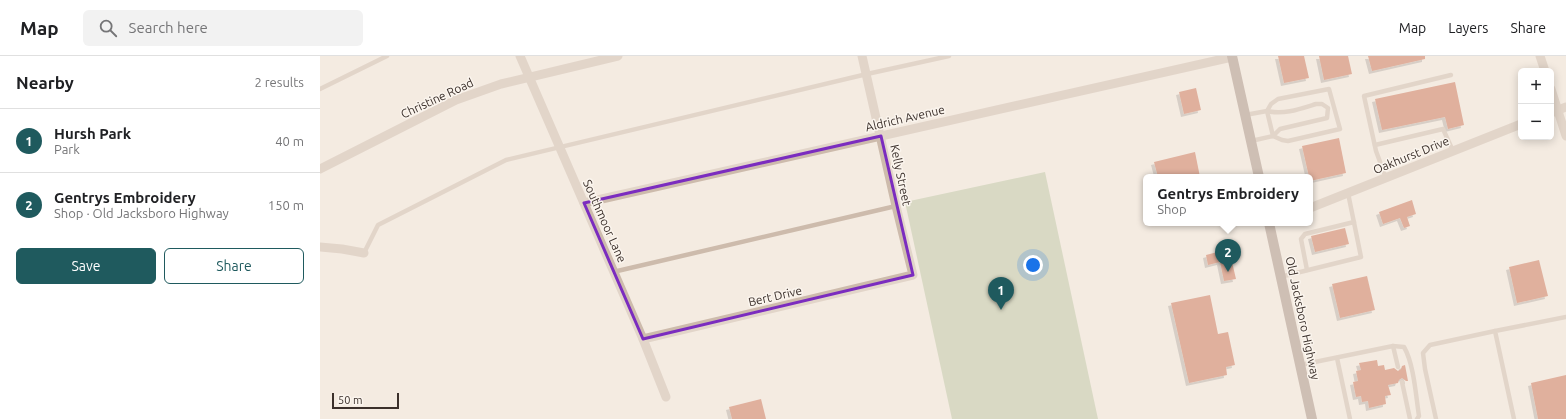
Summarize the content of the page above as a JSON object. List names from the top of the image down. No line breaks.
{"streets":{"main road":["Old Jacksboro Highway"],"street":["Christine Road","Aldrich Avenue","Oakhurst Drive","Kelly Street","Southmoor Lane","Bert Drive"]},"crossings":[["Christine Road","Southmoor Lane"],["Aldrich Avenue","Kelly Street"],["Aldrich Avenue","Southmoor Lane"],["Kelly Street","Bert Drive"],["Southmoor Lane","Bert Drive"]],"scale_bar":"50 m","page":{"header":"Map","search":"Search here","nav":["Map","Layers","Share"],"heading":["Nearby","2 results"],"map_buttons":["+","−"],"list":[{"mark":"1","name":"Hursh Park","note":"Park","value":"40 m"},{"mark":"2","name":"Gentrys Embroidery","note":"Shop · Old Jacksboro Highway","value":"150 m"}],"popup":["Gentrys Embroidery","Shop"],"buttons":["Save","Share"],"pins":["2","1"],"scale":"50 m"}}
